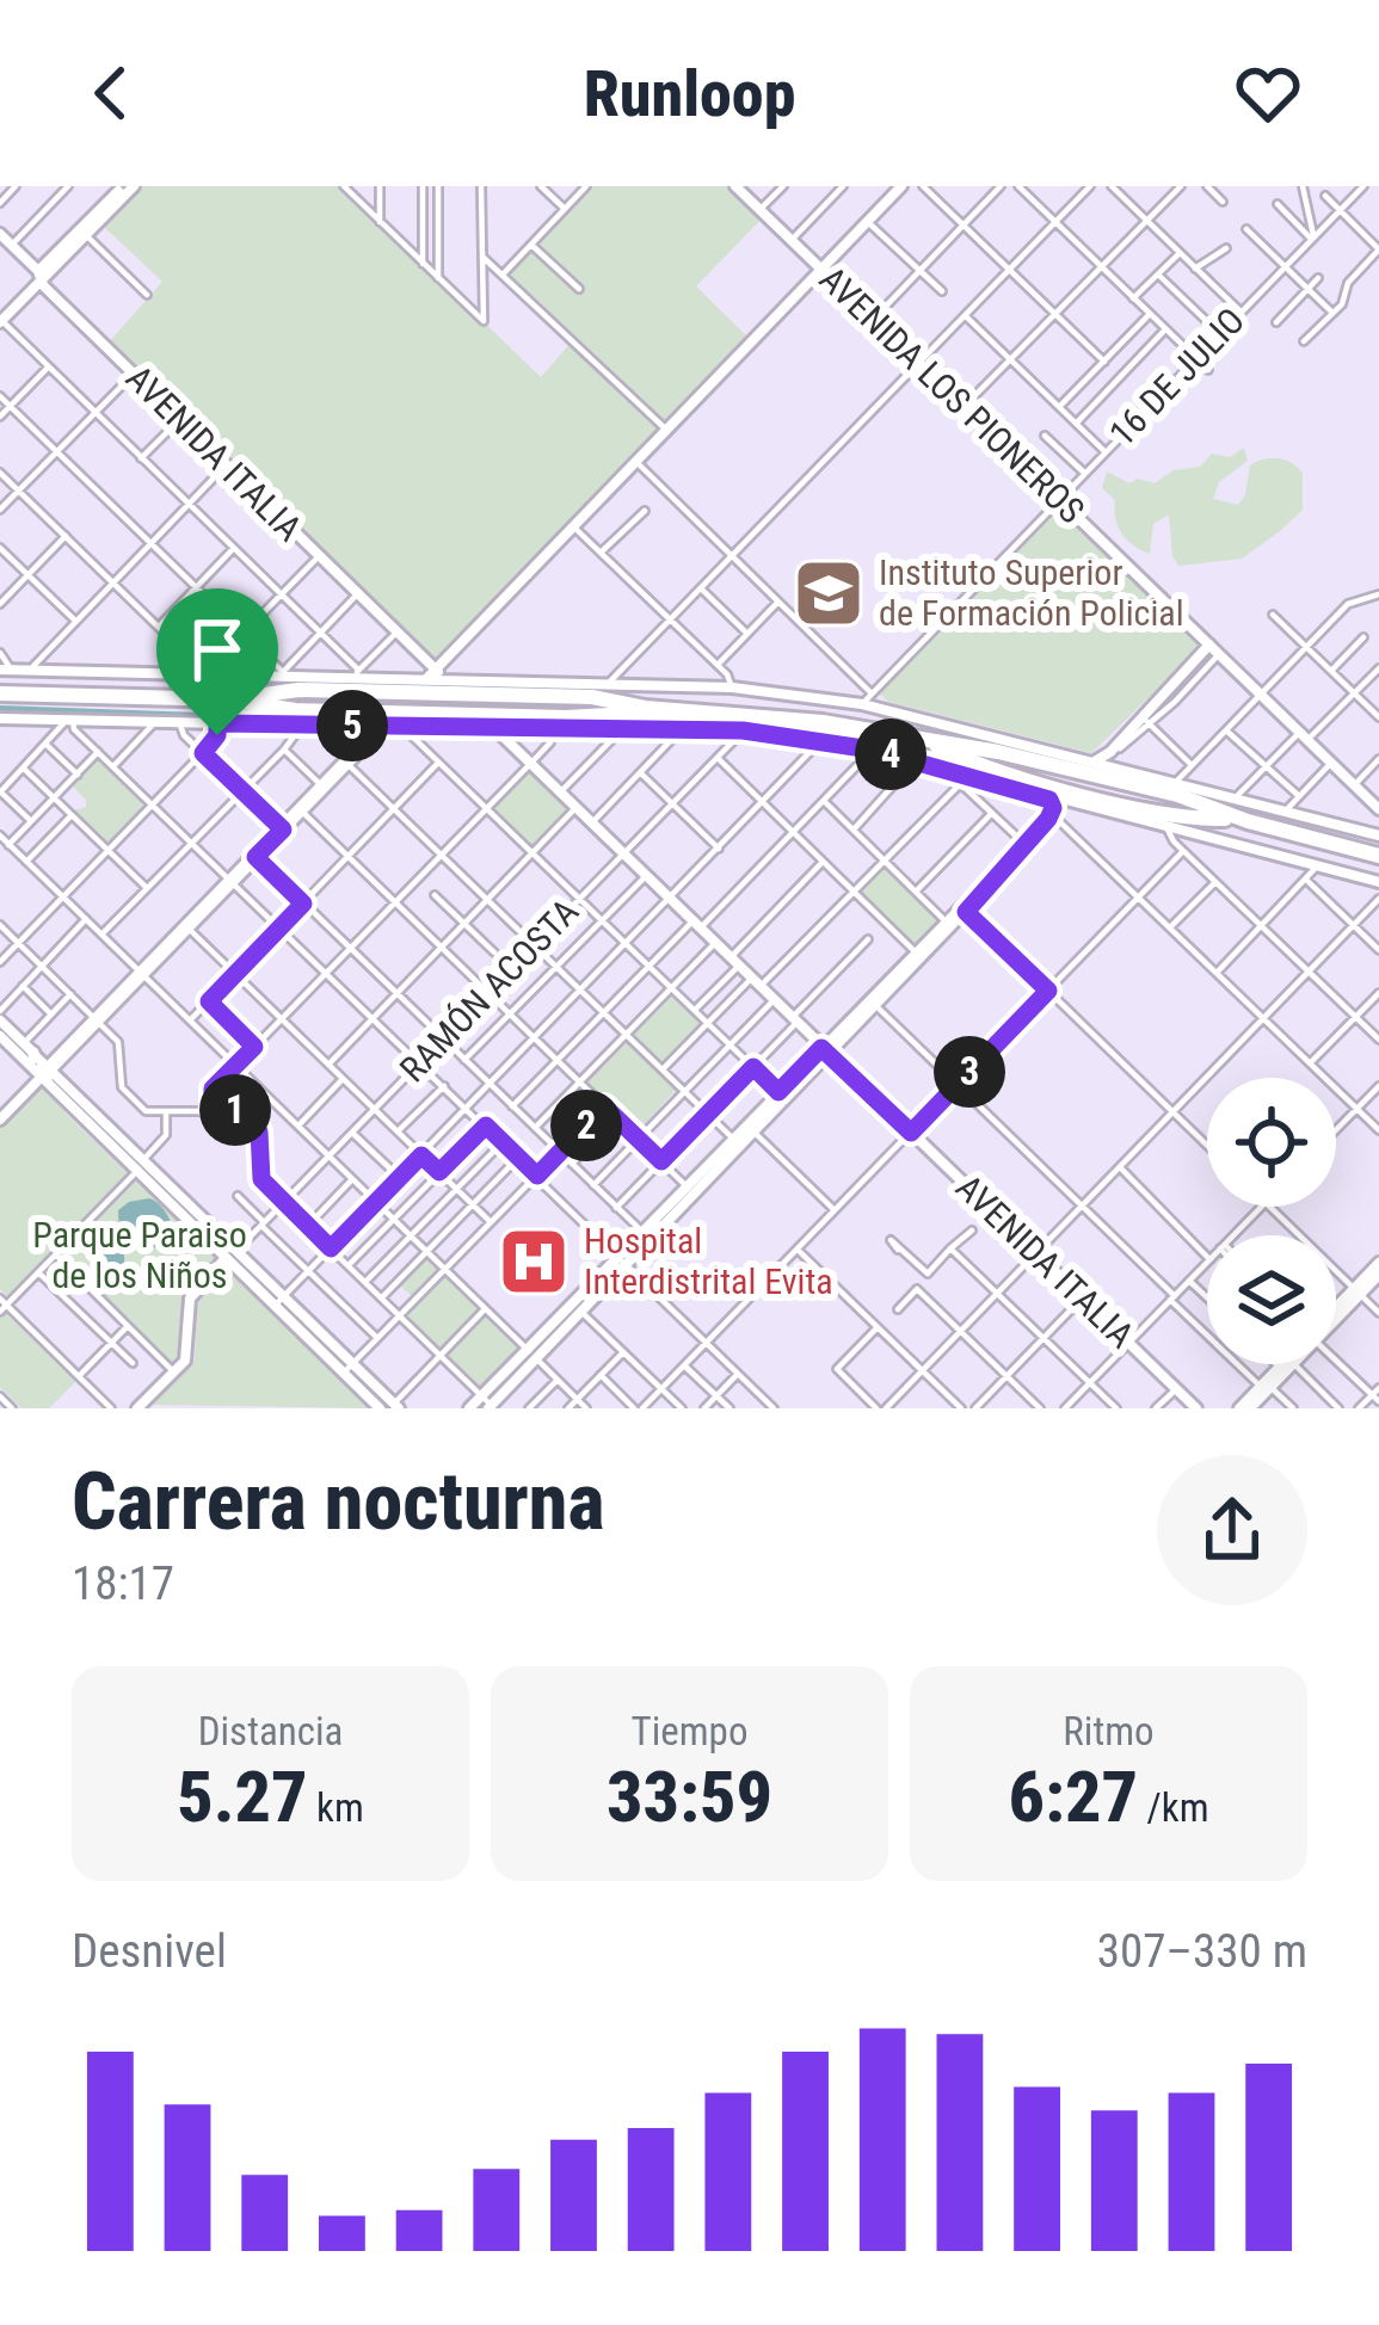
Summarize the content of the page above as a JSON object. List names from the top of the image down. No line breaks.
{"streets":{"main road":["AVENIDA LOS PIONEROS","AVENIDA ITALIA"],"street":["16 DE JULIO","RAMÓN ACOSTA"]},"crossings":[["16 DE JULIO","AVENIDA LOS PIONEROS"],["AVENIDA ITALIA","RAMÓN ACOSTA"]],"parks":["Parque Paraiso de los Niños"],"places":{"school or university":["Instituto Superior de Formación Policial"],"hospital":["Hospital Interdistrital Evita"]},"page":{"header":"Runloop","pins":["5","4","3","1","2"],"heading":["Carrera nocturna","18:17"],"stats":[["Distancia","5.27 km"],["Tiempo","33:59"],["Ritmo","6:27 /km"]],"chart":["Desnivel","307–330 m"]}}
